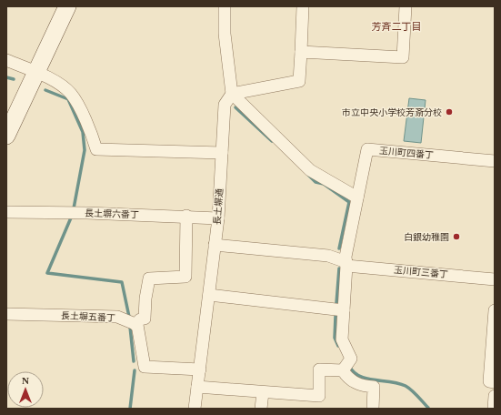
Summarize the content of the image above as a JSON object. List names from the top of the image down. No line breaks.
{"streets":{"street":["玉川町四番丁","長土塀通","長土塀六番丁","玉川町三番丁","長土塀五番丁"]},"crossings":[["長土塀通","長土塀六番丁"],["長土塀通","玉川町三番丁"]],"districts":["芳斉二丁目"],"places":["市立中央小学校芳斎分校","白銀幼稚園"],"north":"top"}
